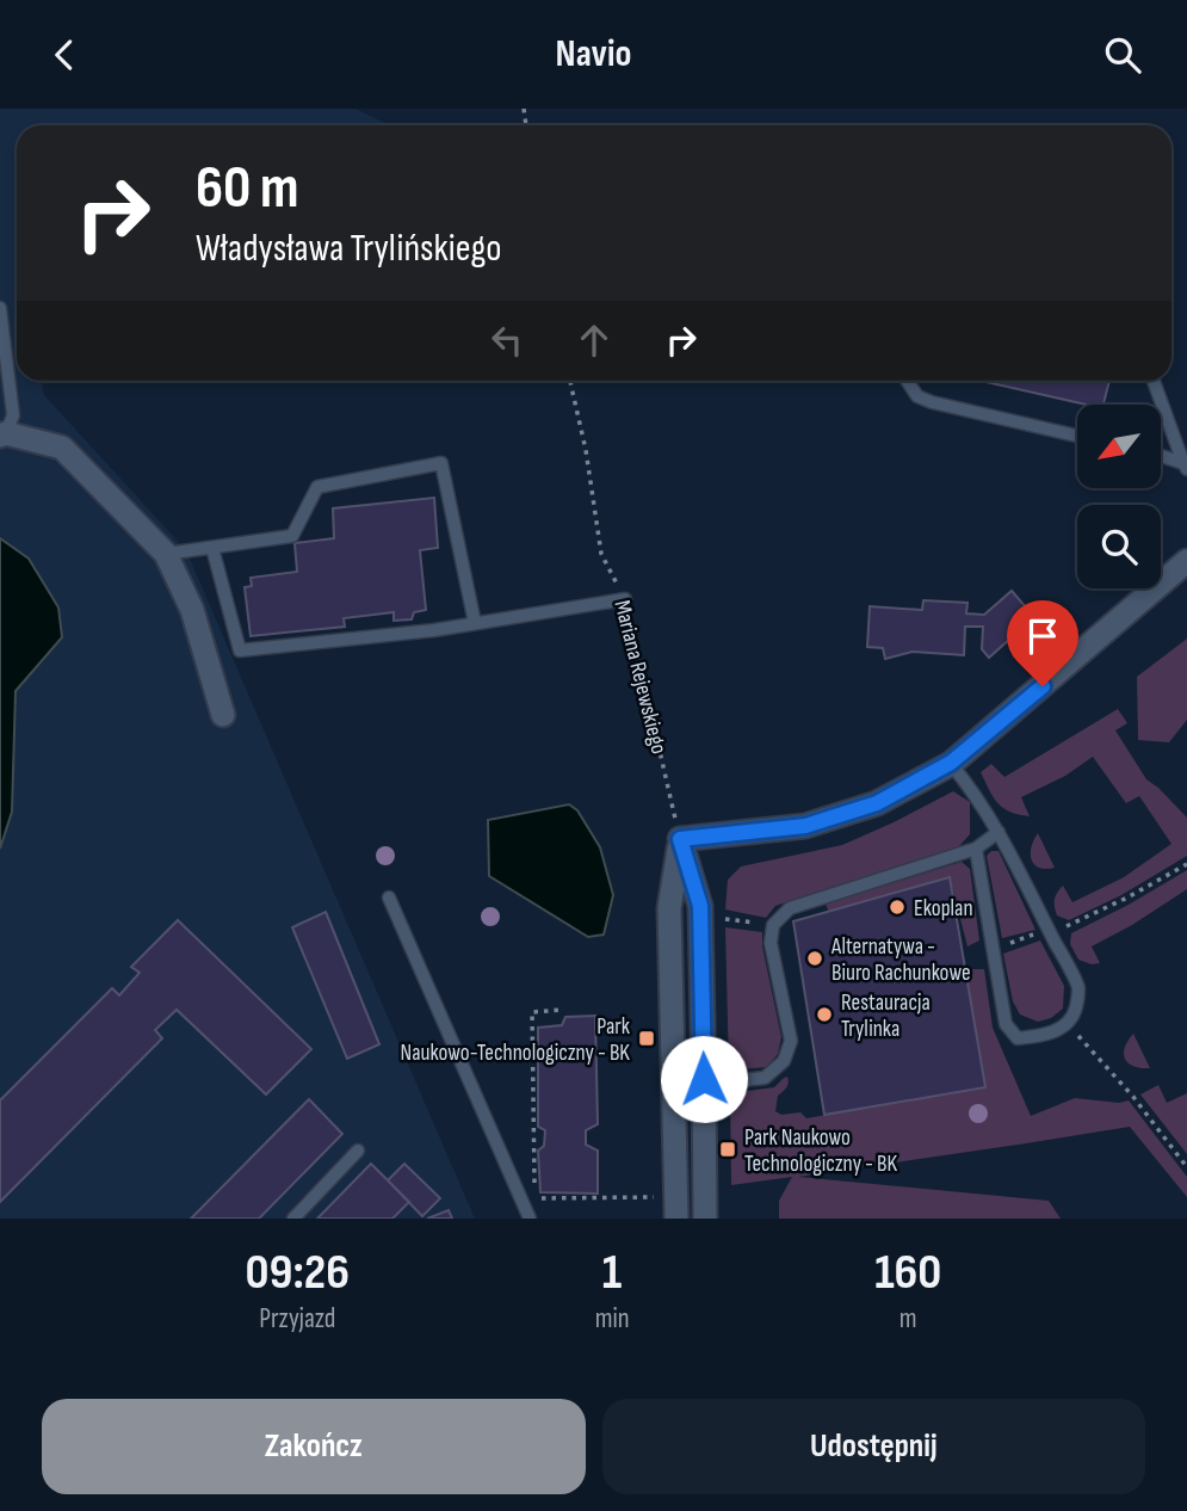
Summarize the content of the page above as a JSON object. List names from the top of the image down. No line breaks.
{"streets":{"path":["Mariana Rejewskiego"]},"places":{"other":["Ekoplan","Alternatywa - Biuro Rachunkowe","Restauracja Trylinka"],"transit":["Park Naukowo-Technologiczny - BK","Park Naukowo Technologiczny - BK"]},"north":"bottom left","page":{"header":"Navio","turn":["60 m","Władysława Trylińskiego"],"eta":["09:26","Przyjazd","1","min","160","m"],"buttons":["Zakończ","Udostępnij"]}}
